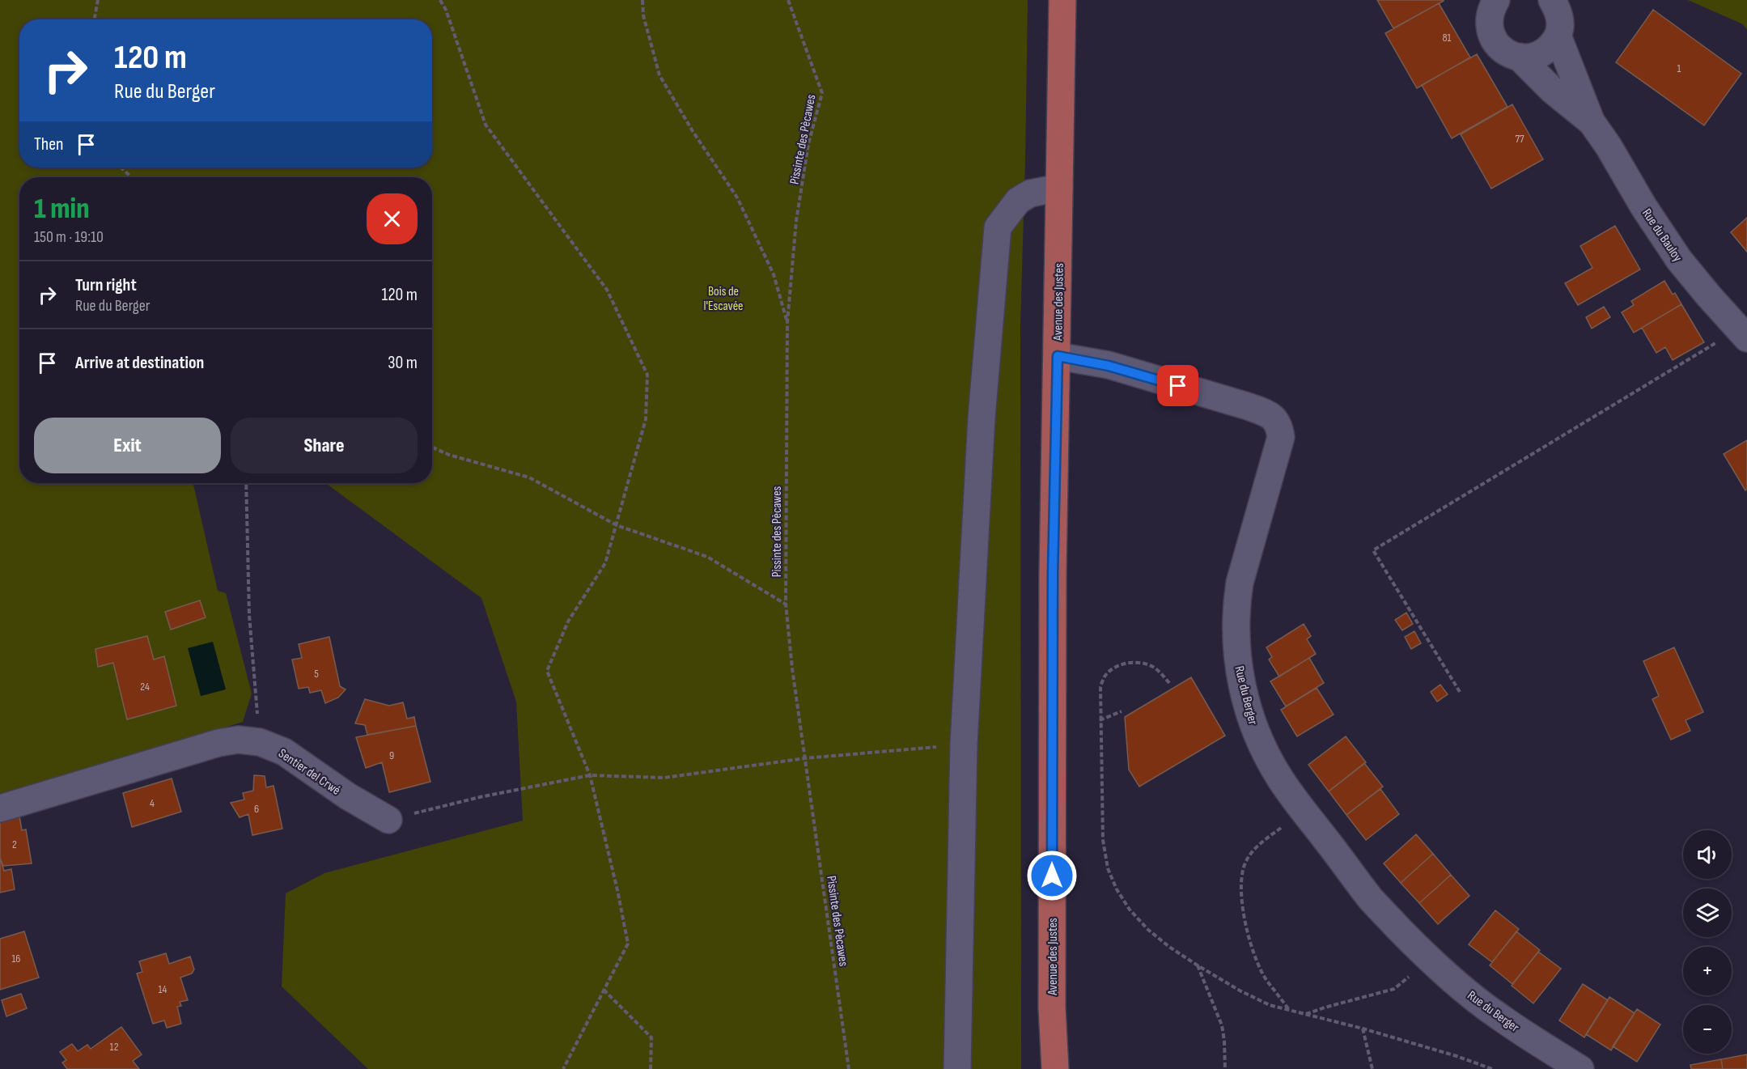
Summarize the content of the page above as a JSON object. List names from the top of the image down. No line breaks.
{"streets":{"main road":["Avenue des Justes"],"street":["Rue du Bauloy","Rue du Berger","Sentier del Crwé"],"path":["Pissinte des Pècawes"]},"crossings":[["Avenue des Justes","Rue du Berger"]],"parks":["Bois de l'Escavée"],"house_numbers":["81","1","77","5","24","9","4","6","2","16","14","12"],"page":{"turn":["120 m","Rue du Berger"],"then":"Then","heading":["1 min","150 m · 19:10"],"list":[{"name":"Turn right","note":"Rue du Berger","value":"120 m"},{"name":"Arrive at destination","value":"30 m"}],"buttons":["Exit","Share"],"map_buttons":["+","−"]}}
